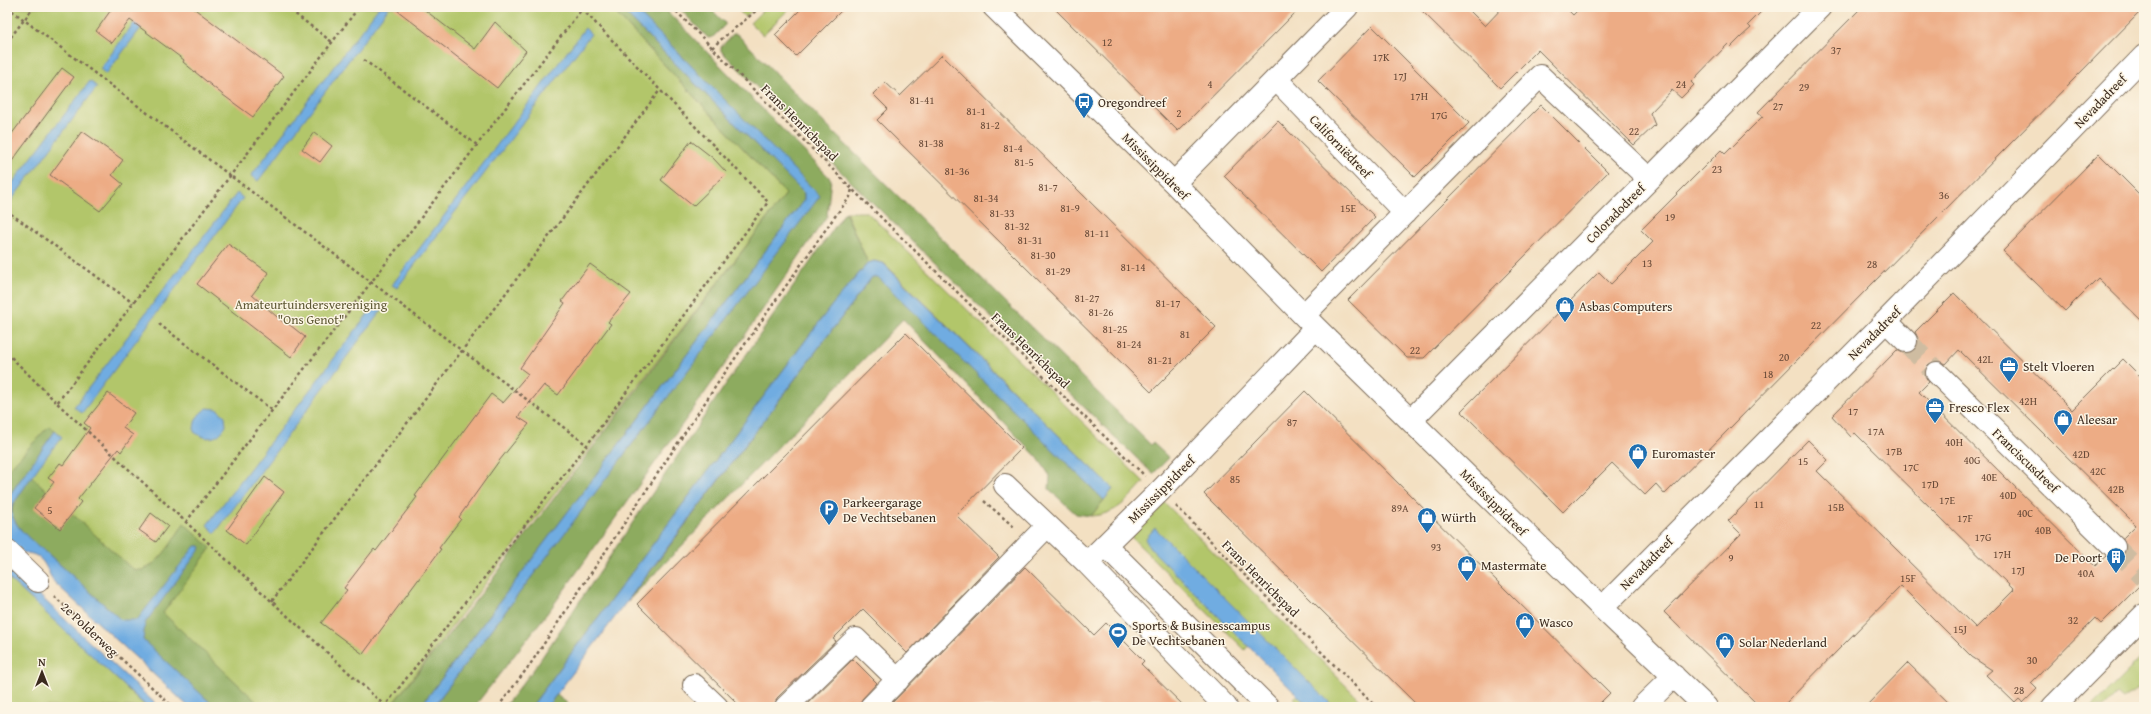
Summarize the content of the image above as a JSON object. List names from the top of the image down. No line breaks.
{"streets":{"street":["Nevadadreef","Californiëdreef","Mississippidreef","Coloradodreef","Franciscusdreef"],"path":["Frans Henrichspad","2e Polderweg"]},"crossings":[["Nevadadreef","Mississippidreef"],["Frans Henrichspad","Mississippidreef"],["Mississippidreef","Coloradodreef"]],"parks":["Amateurtuindersvereniging \"Ons Genot\""],"places":{"bus stop":["Oregondreef"],"shop":["Asbas Computers","Aleesar","Euromaster","Würth","Mastermate","Wasco","Solar Nederland"],"office":["Stelt Vloeren","Fresco Flex"],"parking":["Parkeergarage De Vechtsebanen"],"building":["De Poort"],"sports":["Sports & Businesscampus De Vechtsebanen"]},"house_numbers":["12","37","17K","17J","4","24","29","17H","81-41","27","81-1","2","17G","81-2","22","81-38","81-4","81-5","23","81-36","81-7","36","81-34","81-9","15E","81-33","19","81-32","81-11","81-31","81-30","13","28","81-14","81-29","81-27","81-17","81-26","22","81-25","81","81-24","22","20","42L","81-21","18","42H","17","87","17A","40H","17B","42D","40G","15","17C","42C","40E","85","17D","42B","40D","17E","11","15B","89A","5","40C","17F","40B","17G","93","17H","9","17J","40A","15F","32","15J","30","28"],"north":"top"}
